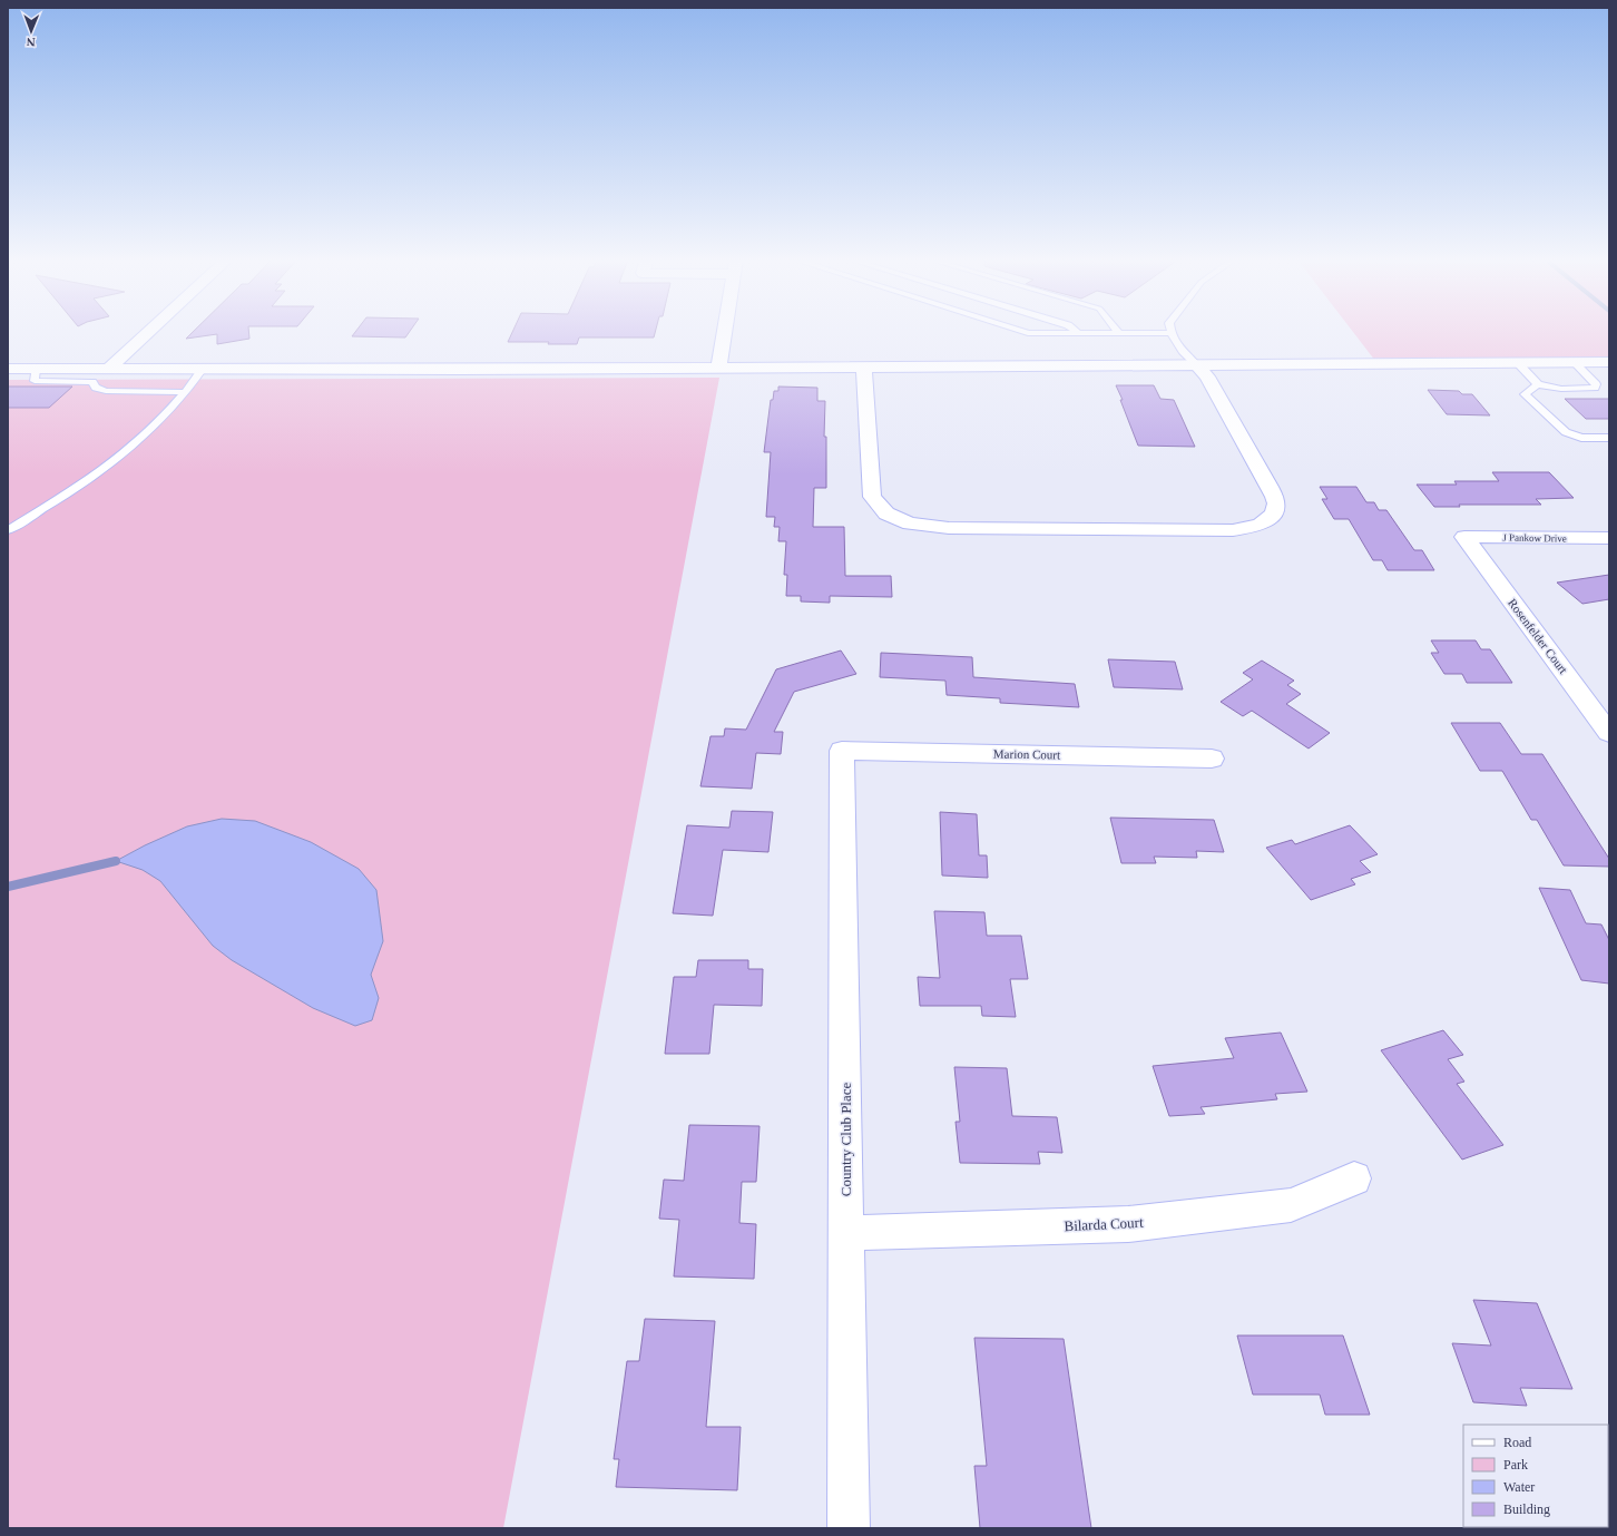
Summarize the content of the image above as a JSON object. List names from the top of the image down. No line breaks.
{"streets":{"street":["J Pankow Drive","Rosenfelder Court","Marion Court","Country Club Place","Bilarda Court"]},"crossings":[["J Pankow Drive","Rosenfelder Court"],["Marion Court","Country Club Place"],["Country Club Place","Bilarda Court"]],"legend":["Road","Park","Water","Building"],"north":"bottom"}
